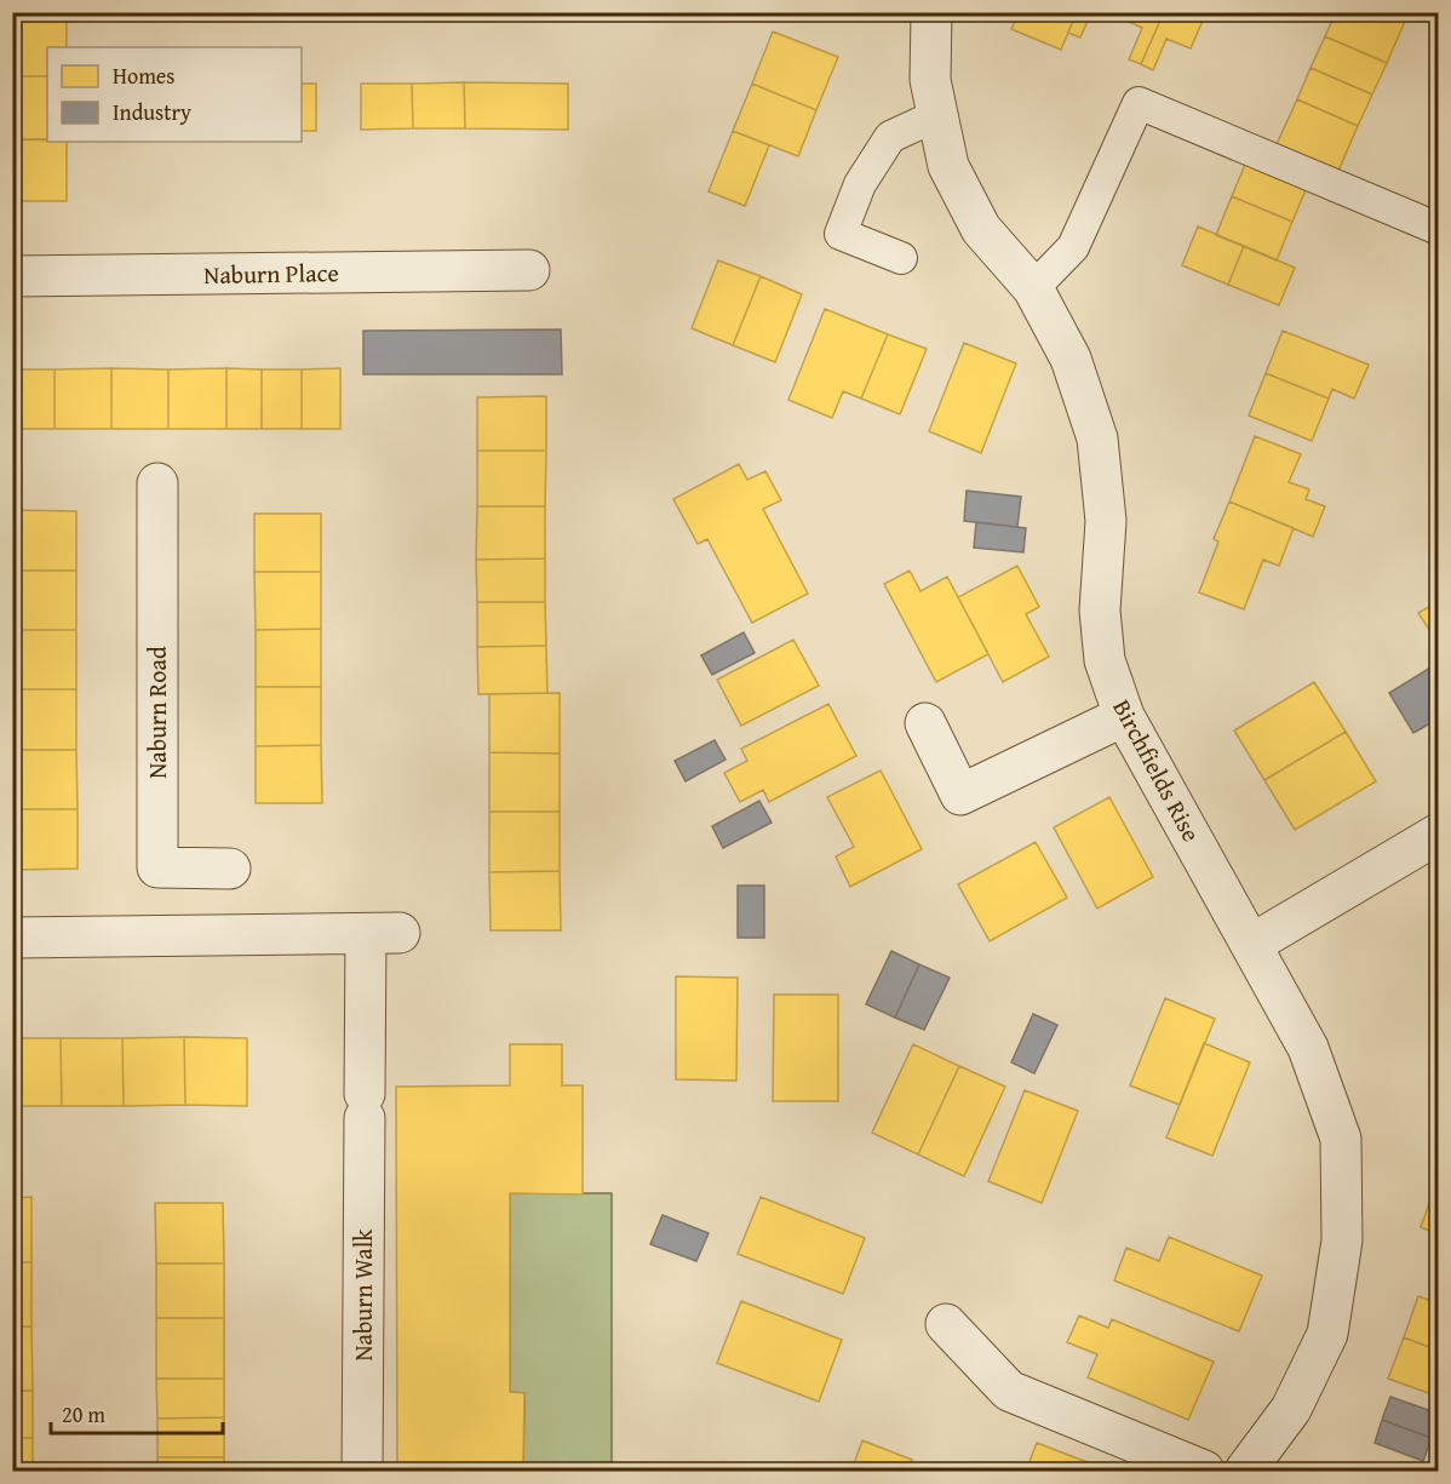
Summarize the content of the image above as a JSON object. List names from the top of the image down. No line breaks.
{"streets":{"street":["Naburn Place","Naburn Road","Birchfields Rise","Naburn Walk"]},"legend":["Homes","Industry"],"scale_bar":"20 m"}
